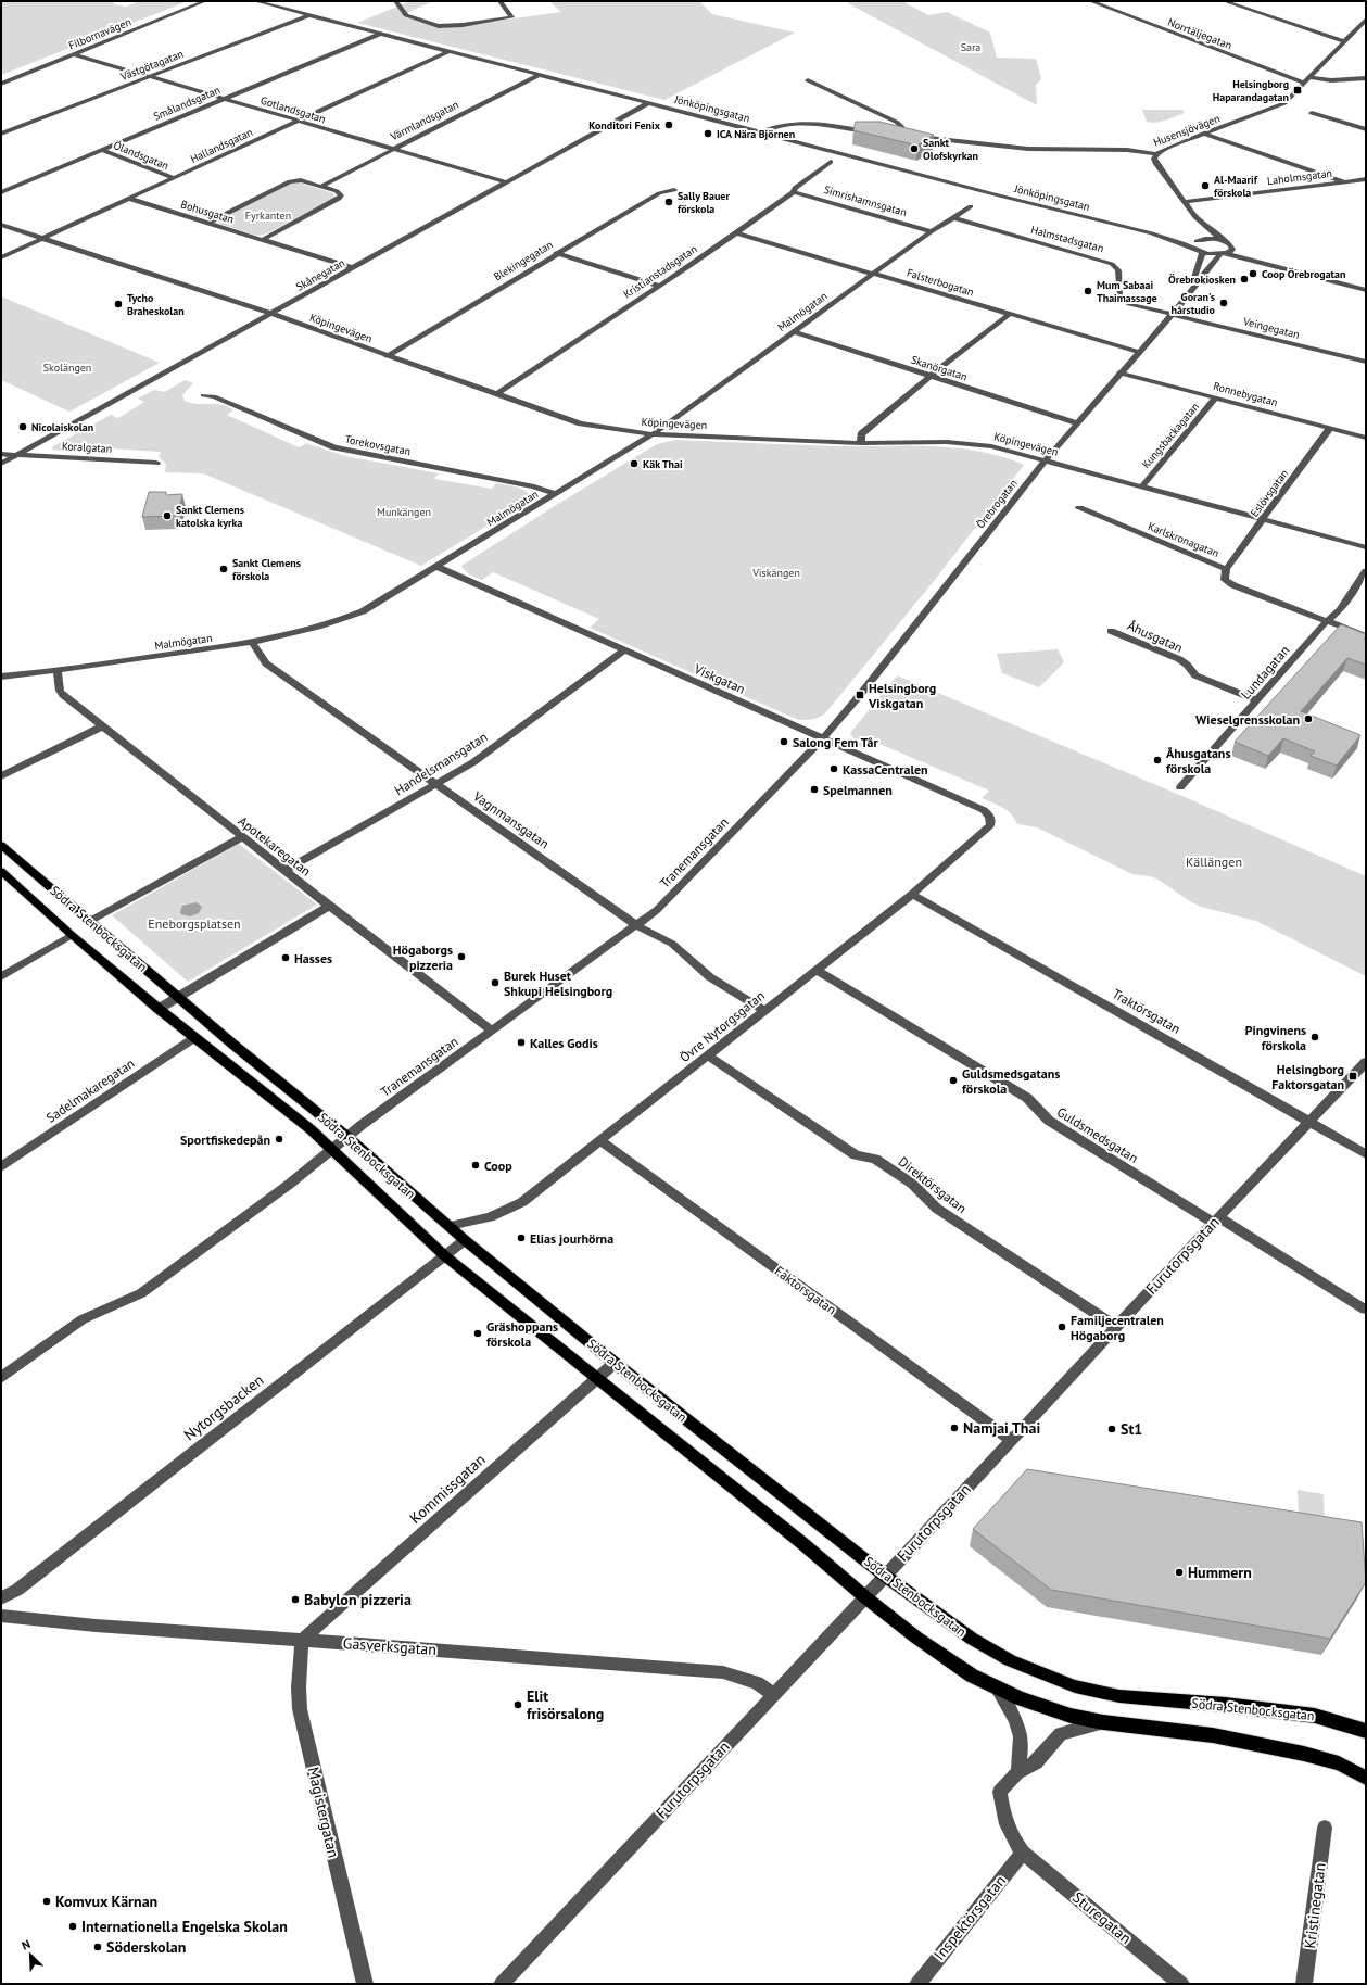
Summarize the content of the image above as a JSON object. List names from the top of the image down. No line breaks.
{"streets":{"main road":["Södra Stenbocksgatan"],"street":["Filbornavägen","Norrtäljegatan","Västgötagatan","Smålandsgatan","Jönköpingsgatan","Gotlandsgatan","Värmlandsgatan","Husensjövägen","Hallandsgatan","Ölandsgatan","Laholmsgatan","Simrishamnsgatan","Bohusgatan","Halmstadsgatan","Blekingegatan","Kristianstadsgatan","Skånegatan","Falsterbogatan","Malmögatan","Köpingevägen","Veingegatan","Skanörgatan","Ronnebygatan","Kungsbackagatan","Torekovsgatan","Koralgatan","Eslövsgatan","Örebrogatan","Karlskronagatan","Åhusgatan","Lundagatan","Viskgatan","Handelsmansgatan","Vagnmansgatan","Apotekaregatan","Tranemansgatan","Traktörsgatan","Övre Nytorgsgatan","Sadelmakaregatan","Guldsmedsgatan","Direktörsgatan","Furutorpsgatan","Faktorsgatan","Nytorgsbacken","Kommissgatan","Gasverksgatan","Magistergatan","Kristinegatan","Inspektörsgatan","Sturegatan"]},"crossings":[["Filbornavägen","Gotlandsgatan"],["Norrtäljegatan","Husensjövägen"],["Västgötagatan","Jönköpingsgatan"],["Västgötagatan","Gotlandsgatan"],["Smålandsgatan","Jönköpingsgatan"],["Smålandsgatan","Gotlandsgatan"],["Smålandsgatan","Ölandsgatan"],["Jönköpingsgatan","Värmlandsgatan"],["Jönköpingsgatan","Hallandsgatan"],["Jönköpingsgatan","Skånegatan"],["Jönköpingsgatan","Örebrogatan"],["Gotlandsgatan","Värmlandsgatan"],["Gotlandsgatan","Hallandsgatan"],["Gotlandsgatan","Skånegatan"],["Hallandsgatan","Ölandsgatan"],["Hallandsgatan","Bohusgatan"],["Hallandsgatan","Köpingevägen"],["Simrishamnsgatan","Kristianstadsgatan"],["Simrishamnsgatan","Malmögatan"],["Bohusgatan","Skånegatan"],["Halmstadsgatan","Malmögatan"],["Halmstadsgatan","Veingegatan"],["Halmstadsgatan","Örebrogatan"],["Blekingegatan","Köpingevägen"],["Kristianstadsgatan","Falsterbogatan"],["Kristianstadsgatan","Köpingevägen"],["Skånegatan","Köpingevägen"],["Skånegatan","Koralgatan"],["Falsterbogatan","Malmögatan"],["Falsterbogatan","Örebrogatan"],["Malmögatan","Köpingevägen"],["Malmögatan","Skanörgatan"],["Malmögatan","Torekovsgatan"],["Malmögatan","Viskgatan"],["Malmögatan","Vagnmansgatan"],["Malmögatan","Apotekaregatan"],["Köpingevägen","Kungsbackagatan"],["Köpingevägen","Eslövsgatan"],["Köpingevägen","Örebrogatan"],["Veingegatan","Örebrogatan"],["Skanörgatan","Örebrogatan"],["Ronnebygatan","Kungsbackagatan"],["Ronnebygatan","Eslövsgatan"],["Ronnebygatan","Örebrogatan"],["Eslövsgatan","Karlskronagatan"],["Örebrogatan","Viskgatan"],["Örebrogatan","Tranemansgatan"],["Karlskronagatan","Lundagatan"],["Åhusgatan","Lundagatan"],["Viskgatan","Handelsmansgatan"],["Viskgatan","Tranemansgatan"],["Viskgatan","Övre Nytorgsgatan"],["Handelsmansgatan","Vagnmansgatan"],["Handelsmansgatan","Apotekaregatan"],["Vagnmansgatan","Tranemansgatan"],["Vagnmansgatan","Övre Nytorgsgatan"],["Apotekaregatan","Tranemansgatan"],["Tranemansgatan","Södra Stenbocksgatan"],["Södra Stenbocksgatan","Övre Nytorgsgatan"],["Södra Stenbocksgatan","Sadelmakaregatan"],["Södra Stenbocksgatan","Furutorpsgatan"],["Södra Stenbocksgatan","Nytorgsbacken"],["Södra Stenbocksgatan","Kommissgatan"],["Södra Stenbocksgatan","Inspektörsgatan"],["Södra Stenbocksgatan","Sturegatan"],["Traktörsgatan","Övre Nytorgsgatan"],["Traktörsgatan","Furutorpsgatan"],["Övre Nytorgsgatan","Guldsmedsgatan"],["Övre Nytorgsgatan","Direktörsgatan"],["Övre Nytorgsgatan","Faktorsgatan"],["Guldsmedsgatan","Furutorpsgatan"],["Direktörsgatan","Furutorpsgatan"],["Furutorpsgatan","Faktorsgatan"],["Furutorpsgatan","Gasverksgatan"],["Kommissgatan","Gasverksgatan"],["Kommissgatan","Magistergatan"],["Gasverksgatan","Magistergatan"],["Inspektörsgatan","Sturegatan"]],"parks":["Sara","Fyrkanten","Skolängen","Munkängen","Viskängen","Källängen","Eneborgsplatsen"],"places":{"transit":["Helsingborg Haparandagatan","Helsingborg Viskgatan","Helsingborg Faktorsgatan"],"other":["Konditori Fenix","ICA Nära Björnen","Sankt Olofskyrkan","Al-Maarif förskola","Sally Bauer förskola","Coop Örebrogatan","Örebrokiosken","Mum Sabaai Thaimassage","Goran's hårstudio","Tycho Braheskolan","Nicolaiskolan","Käk Thai","Sankt Clemens katolska kyrka","Sankt Clemens förskola","Wieselgrensskolan","Salong Fem Tår","Åhusgatans förskola","KassaCentralen","Spelmannen","Högaborgs pizzeria","Hasses","Burek Huset Shkupi Helsingborg","Pingvinens förskola","Kalles Godis","Guldsmedsgatans förskola","Sportfiskedepån","Coop","Elias jourhörna","Familjecentralen Högaborg","Gräshoppans förskola","Namjai Thai","St1","Hummern","Babylon pizzeria","Elit frisörsalong","Komvux Kärnan","Internationella Engelska Skolan","Söderskolan"]},"north":"top left"}
